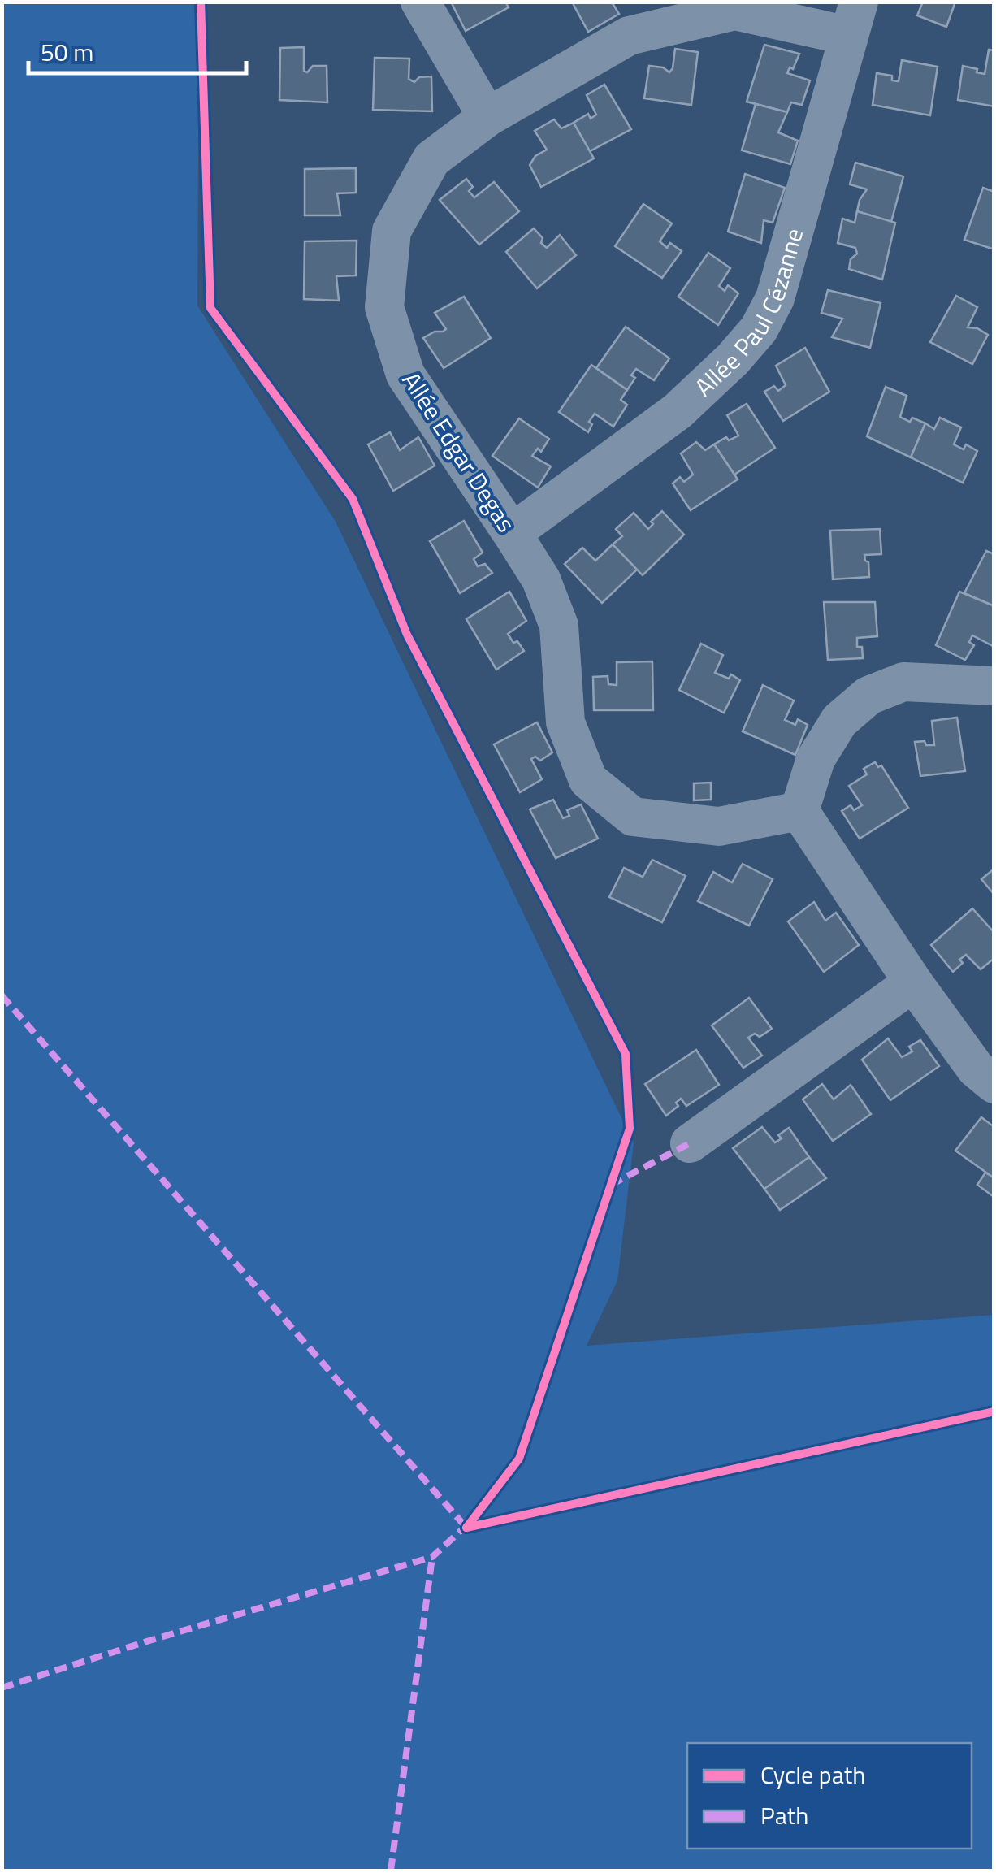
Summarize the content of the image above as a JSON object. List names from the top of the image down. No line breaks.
{"streets":{"street":["Allée Paul Cézanne","Allée Edgar Degas"]},"crossings":[["Allée Paul Cézanne","Allée Edgar Degas"]],"legend":["Cycle path","Path"],"scale_bar":"50 m"}
